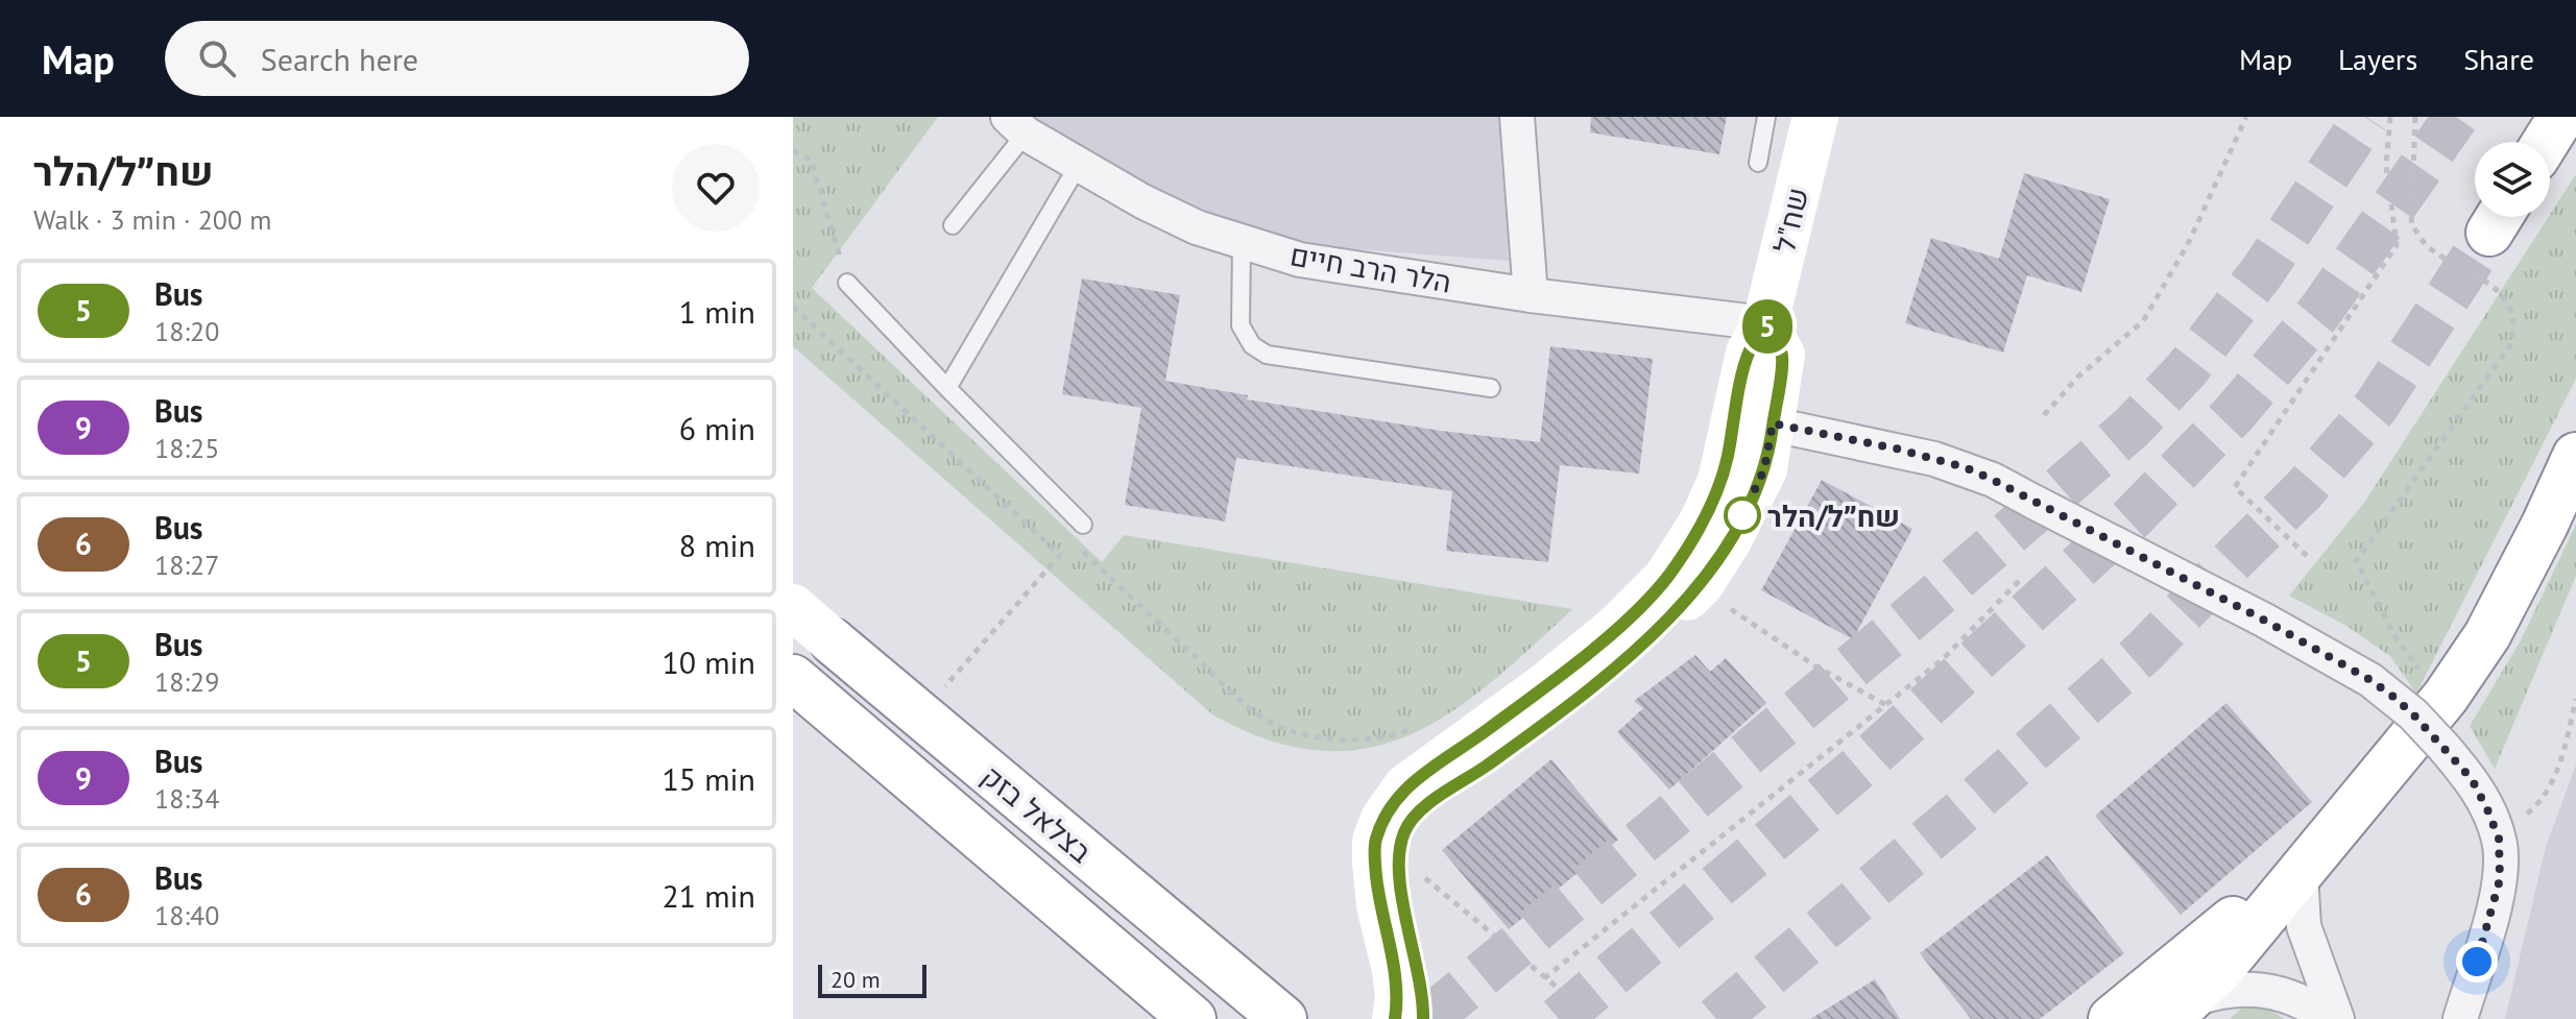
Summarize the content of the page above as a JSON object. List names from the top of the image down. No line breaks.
{"streets":{"main road":["שח\"ל","בצלאל בזק"],"street":["הלר הרב חיים"]},"crossings":[["שח\"ל","הלר הרב חיים"]],"places":["שח״ל/הלר"],"lines":["bus line 5"],"scale_bar":"20 m","page":{"header":"Map","search":"Search here","nav":["Map","Layers","Share"],"heading":["שח״ל/הלר","Walk · 3 min · 200 m"],"on_map":"5","list":[{"mark":"5","name":"Bus","note":"18:20","value":"1 min"},{"mark":"9","name":"Bus","note":"18:25","value":"6 min"},{"mark":"6","name":"Bus","note":"18:27","value":"8 min"},{"mark":"5","name":"Bus","note":"18:29","value":"10 min"},{"mark":"9","name":"Bus","note":"18:34","value":"15 min"},{"mark":"6","name":"Bus","note":"18:40","value":"21 min"}],"scale":"20 m"}}
